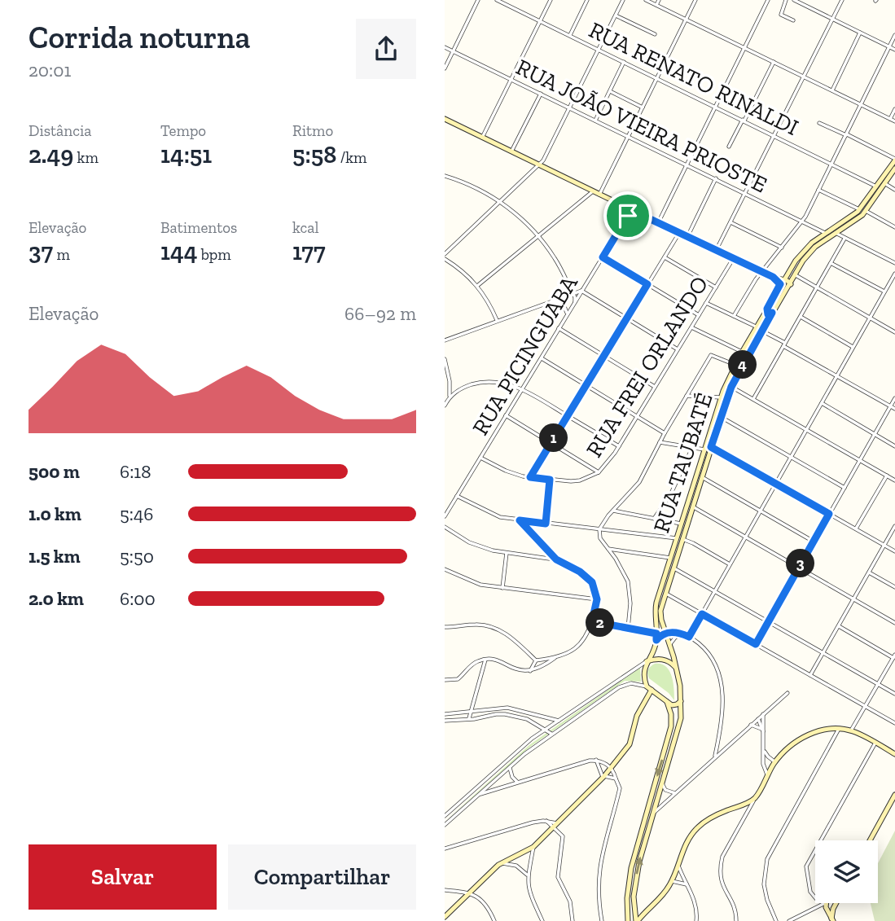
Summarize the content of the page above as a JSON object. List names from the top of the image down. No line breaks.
{"streets":{"main road":["RUA TAUBATÉ"],"street":["RUA RENATO RINALDI","RUA JOÃO VIEIRA PRIOSTE","RUA PICINGUABA","RUA FREI ORLANDO"]},"crossings":[["RUA RENATO RINALDI","RUA TAUBATÉ"],["RUA JOÃO VIEIRA PRIOSTE","RUA TAUBATÉ"],["RUA PICINGUABA","RUA FREI ORLANDO"]],"page":{"heading":["Corrida noturna","20:01"],"stats":[["Distância","2.49 km"],["Tempo","14:51"],["Ritmo","5:58 /km"],["Elevação","37 m"],["Batimentos","144 bpm"],["kcal","177"]],"chart":["Elevação","66–92 m"],"pins":["4","1","3","2"],"list":[{"name":"500 m","note":"6:18"},{"name":"1.0 km","note":"5:46"},{"name":"1.5 km","note":"5:50"},{"name":"2.0 km","note":"6:00"}],"buttons":["Salvar","Compartilhar"]}}
